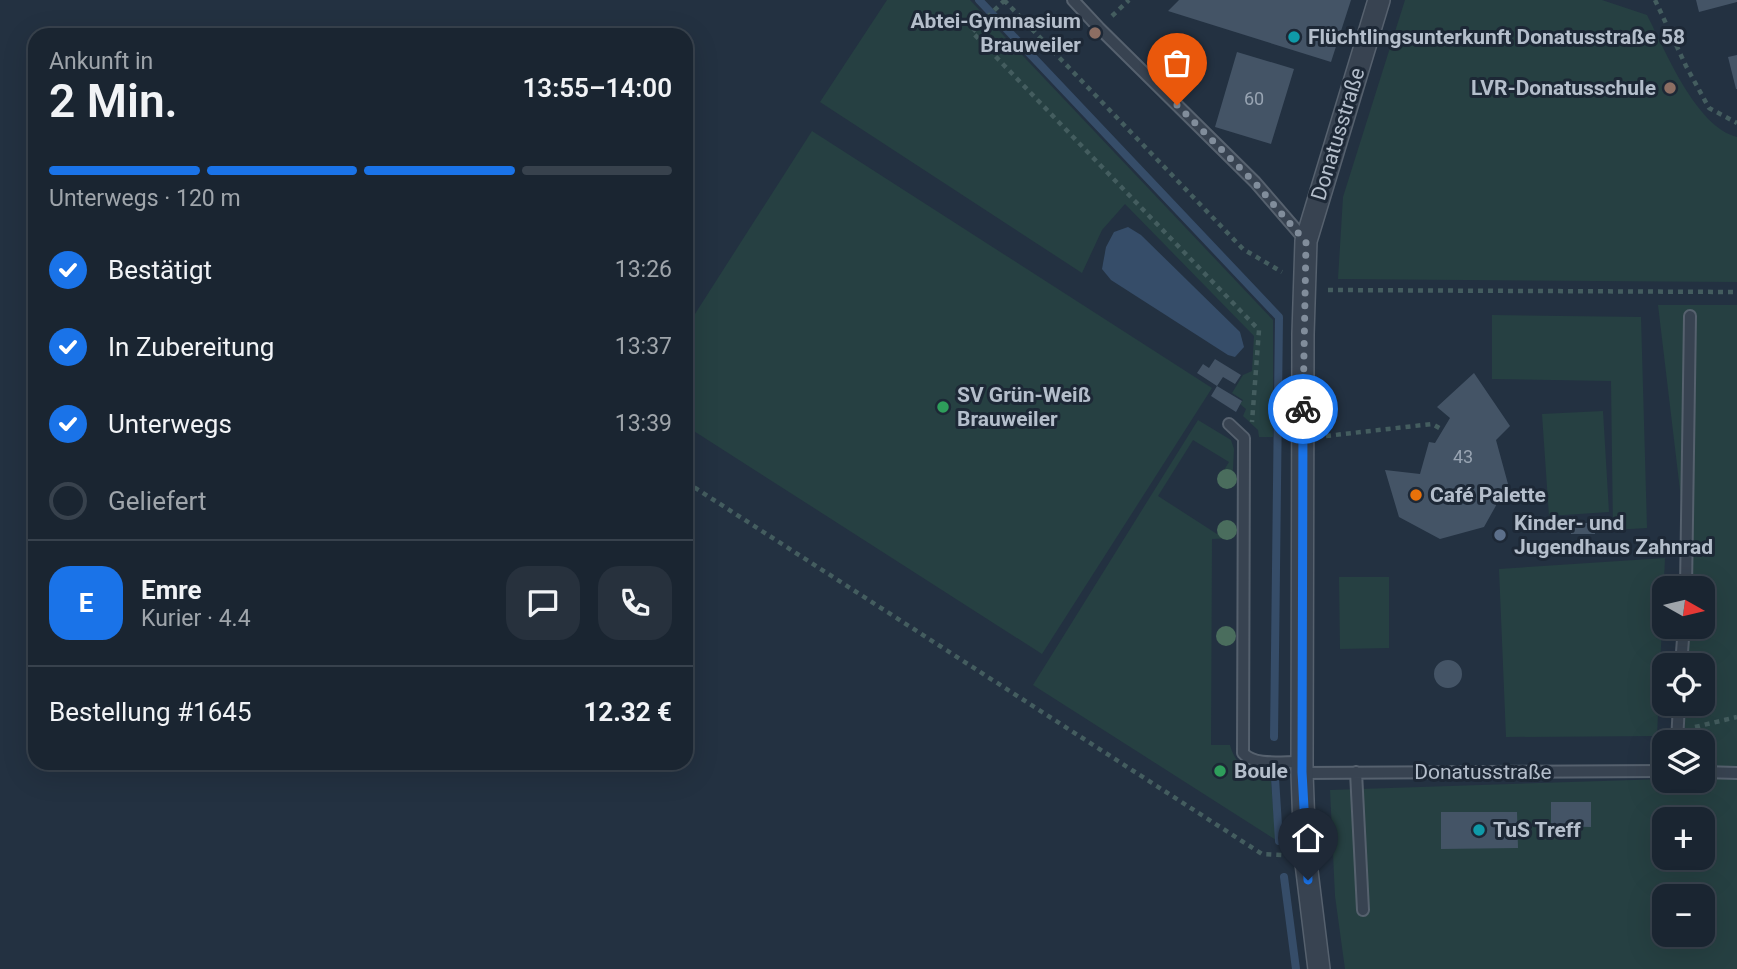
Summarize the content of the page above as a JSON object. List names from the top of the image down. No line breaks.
{"streets":{"street":["Donatusstraße"]},"places":["Abtei-Gymnasium Brauweiler","Flüchtlingsunterkunft Donatusstraße 58","LVR-Donatusschule","SV Grün-Weiß Brauweiler","Café Palette","Kinder- und Jugendhaus Zahnrad","Boule","TuS Treff"],"house_numbers":["60","43"],"north":"right","page":{"heading":["2 Min.","Ankunft in","13:55–14:00"],"panel":["Emre","Kurier · 4.4","Bestellung #1645","12.32 €"],"bar":"Unterwegs · 120 m","list":[["Bestätigt","13:26"],["In Zubereitung","13:37"],["Unterwegs","13:39"],"Geliefert"],"round":"E","map_buttons":["+","−"]}}
